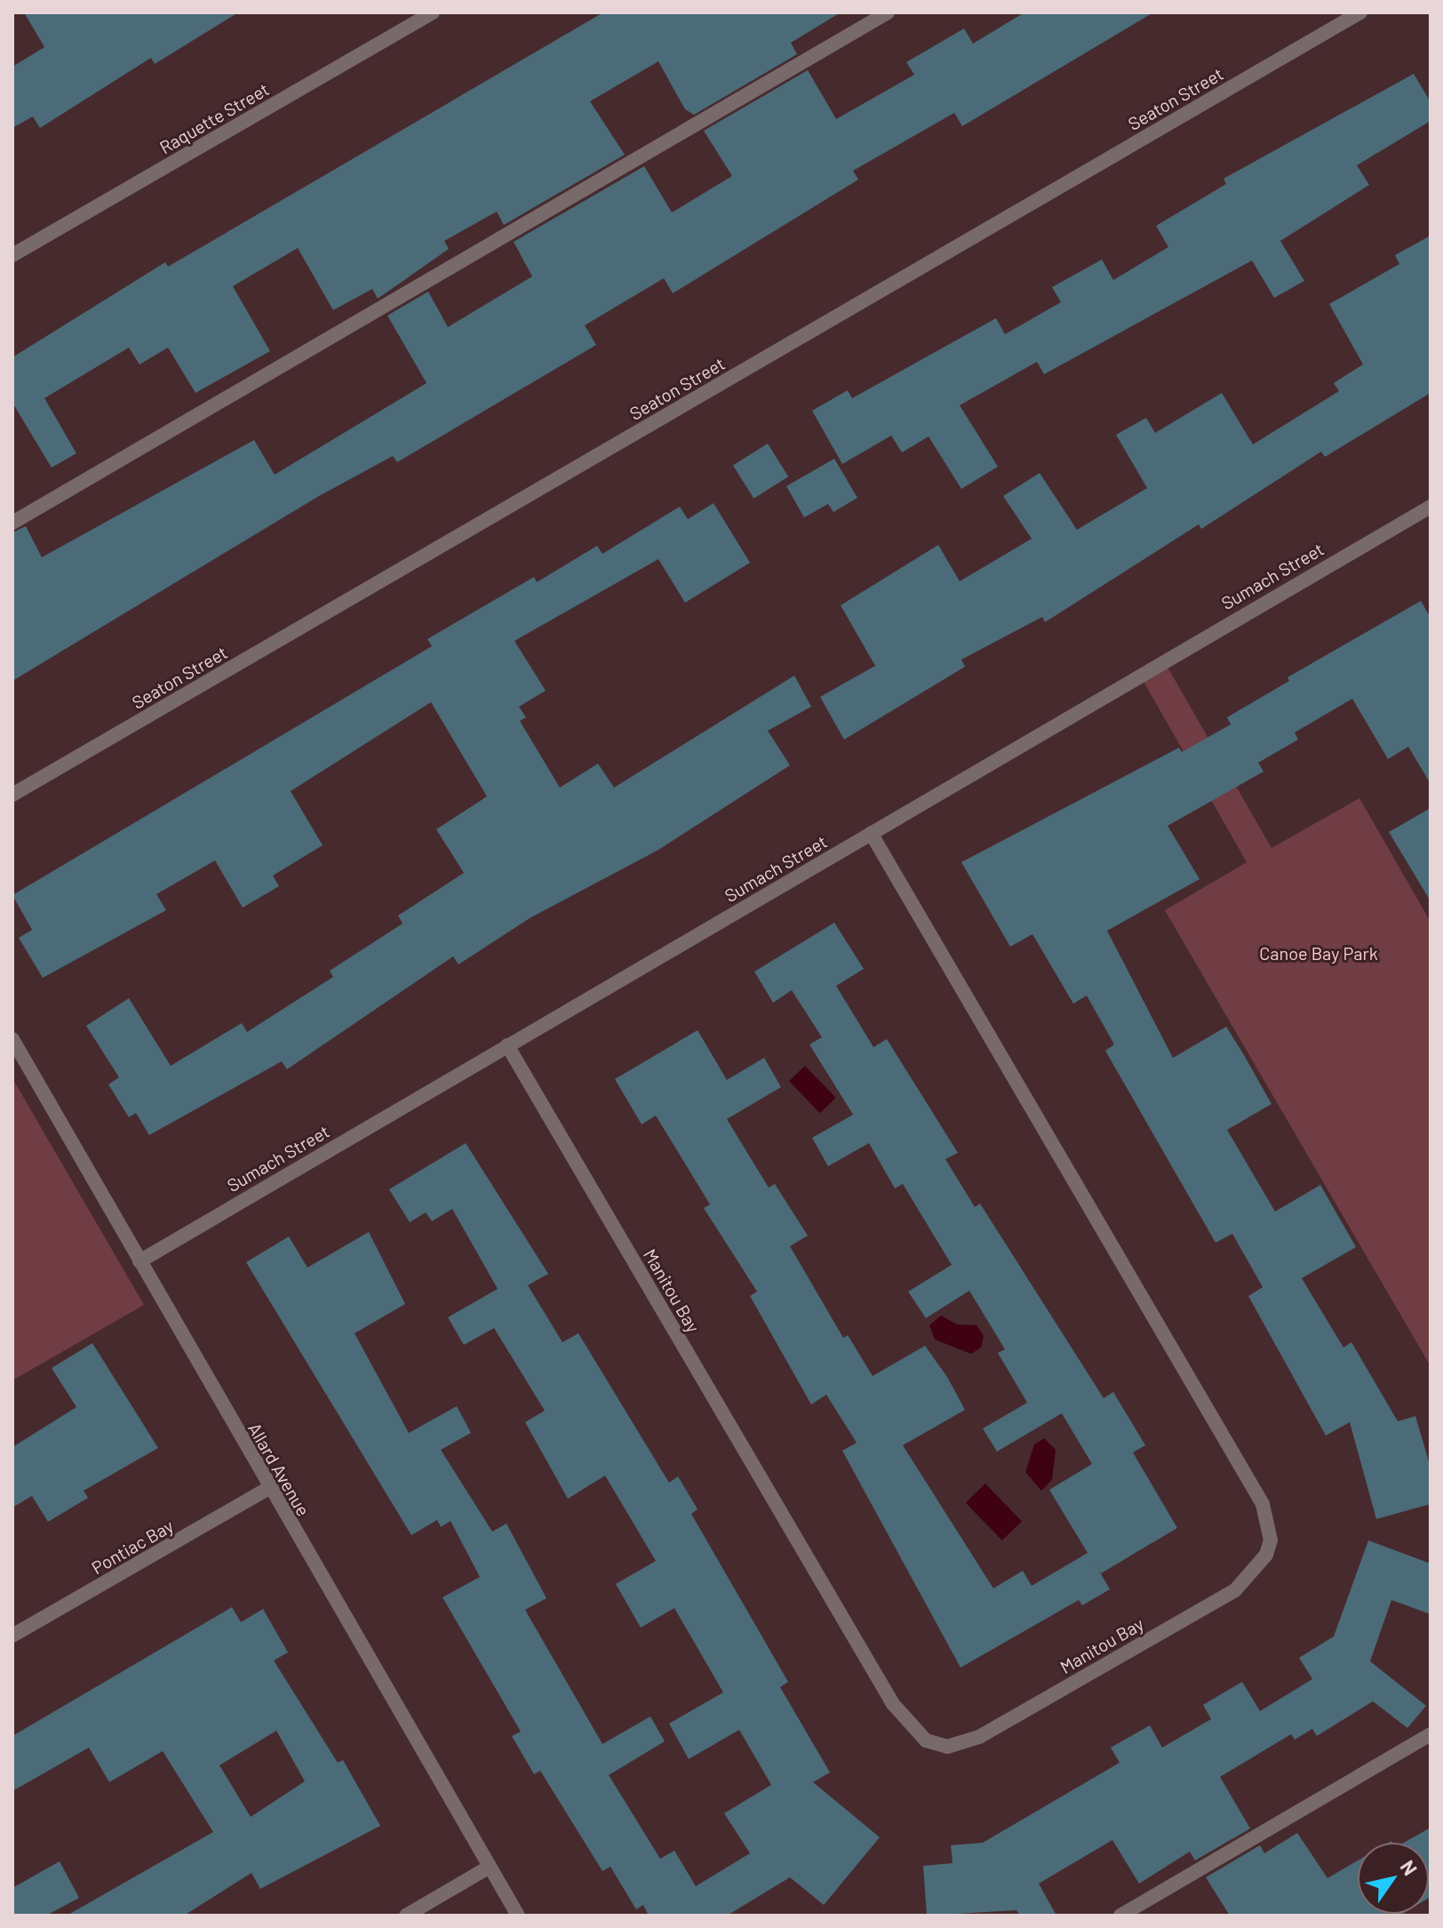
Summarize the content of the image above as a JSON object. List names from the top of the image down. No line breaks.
{"streets":{"street":["Seaton Street","Raquette Street","Sumach Street","Manitou Bay","Allard Avenue","Pontiac Bay"]},"crossings":[["Sumach Street","Manitou Bay"],["Sumach Street","Allard Avenue"],["Allard Avenue","Pontiac Bay"]],"parks":["Canoe Bay Park"],"north":"top right"}
